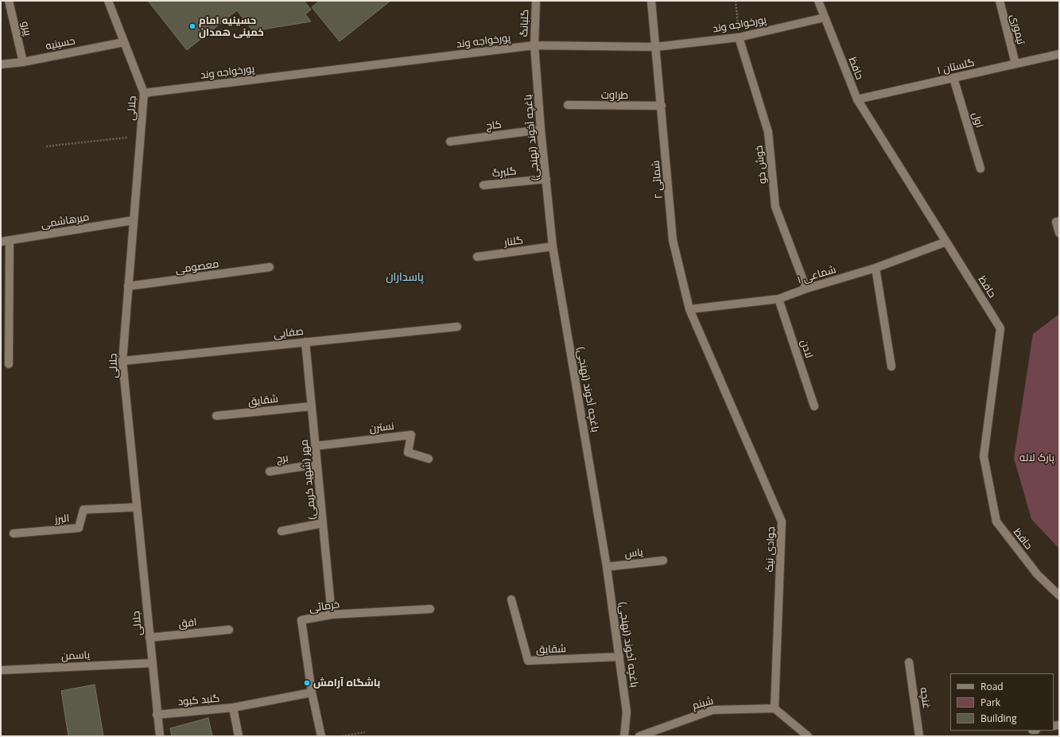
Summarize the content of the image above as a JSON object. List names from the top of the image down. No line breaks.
{"streets":{"street":["گلبانگ","پورخواجه وند","پیرو","تیموری","حسینیه","گلستان ۱","حافظ","طراوت","جلالی","اول","کاج","باغچه آخوند (نهنجی)","خوش خو","گلبرگ","شمائی ۲","میرهاشمی","گلنار","معصومی","شماعی ۱","صفایی","لادن","شقایق","نسترن","برج","مهر (شهید کریمی)","البرز","جوادی نیک","یاس","خرمائی","افق","یاسمن","غنچه","گنبد کبود","شبنم"]},"crossings":[["گلبانگ","پورخواجه وند"],["گلبانگ","باغچه آخوند (نهنجی)"],["پورخواجه وند","حافظ"],["پورخواجه وند","جلالی"],["پورخواجه وند","باغچه آخوند (نهنجی)"],["پورخواجه وند","خوش خو"],["پورخواجه وند","شمائی ۲"],["پیرو","حسینیه"],["تیموری","گلستان ۱"],["حسینیه","جلالی"],["گلستان ۱","حافظ"],["گلستان ۱","اول"],["حافظ","شماعی ۱"],["طراوت","شمائی ۲"],["جلالی","میرهاشمی"],["جلالی","معصومی"],["جلالی","صفایی"],["جلالی","البرز"],["جلالی","افق"],["جلالی","یاسمن"],["جلالی","گنبد کبود"],["کاج","باغچه آخوند (نهنجی)"],["باغچه آخوند (نهنجی)","گلبرگ"],["باغچه آخوند (نهنجی)","گلنار"],["باغچه آخوند (نهنجی)","شقایق"],["باغچه آخوند (نهنجی)","یاس"],["خوش خو","شماعی ۱"],["شمائی ۲","شماعی ۱"],["شمائی ۲","جوادی نیک"],["شماعی ۱","لادن"],["شماعی ۱","جوادی نیک"],["صفایی","مهر (شهید کریمی)"],["شقایق","مهر (شهید کریمی)"],["نسترن","مهر (شهید کریمی)"],["برج","مهر (شهید کریمی)"],["مهر (شهید کریمی)","خرمائی"],["جوادی نیک","شبنم"]],"districts":["پاسداران"],"parks":["پارک لاله"],"places":["حسینیه امام خمینی همدان","باشگاه آرامش"],"legend":["Road","Park","Building"]}
